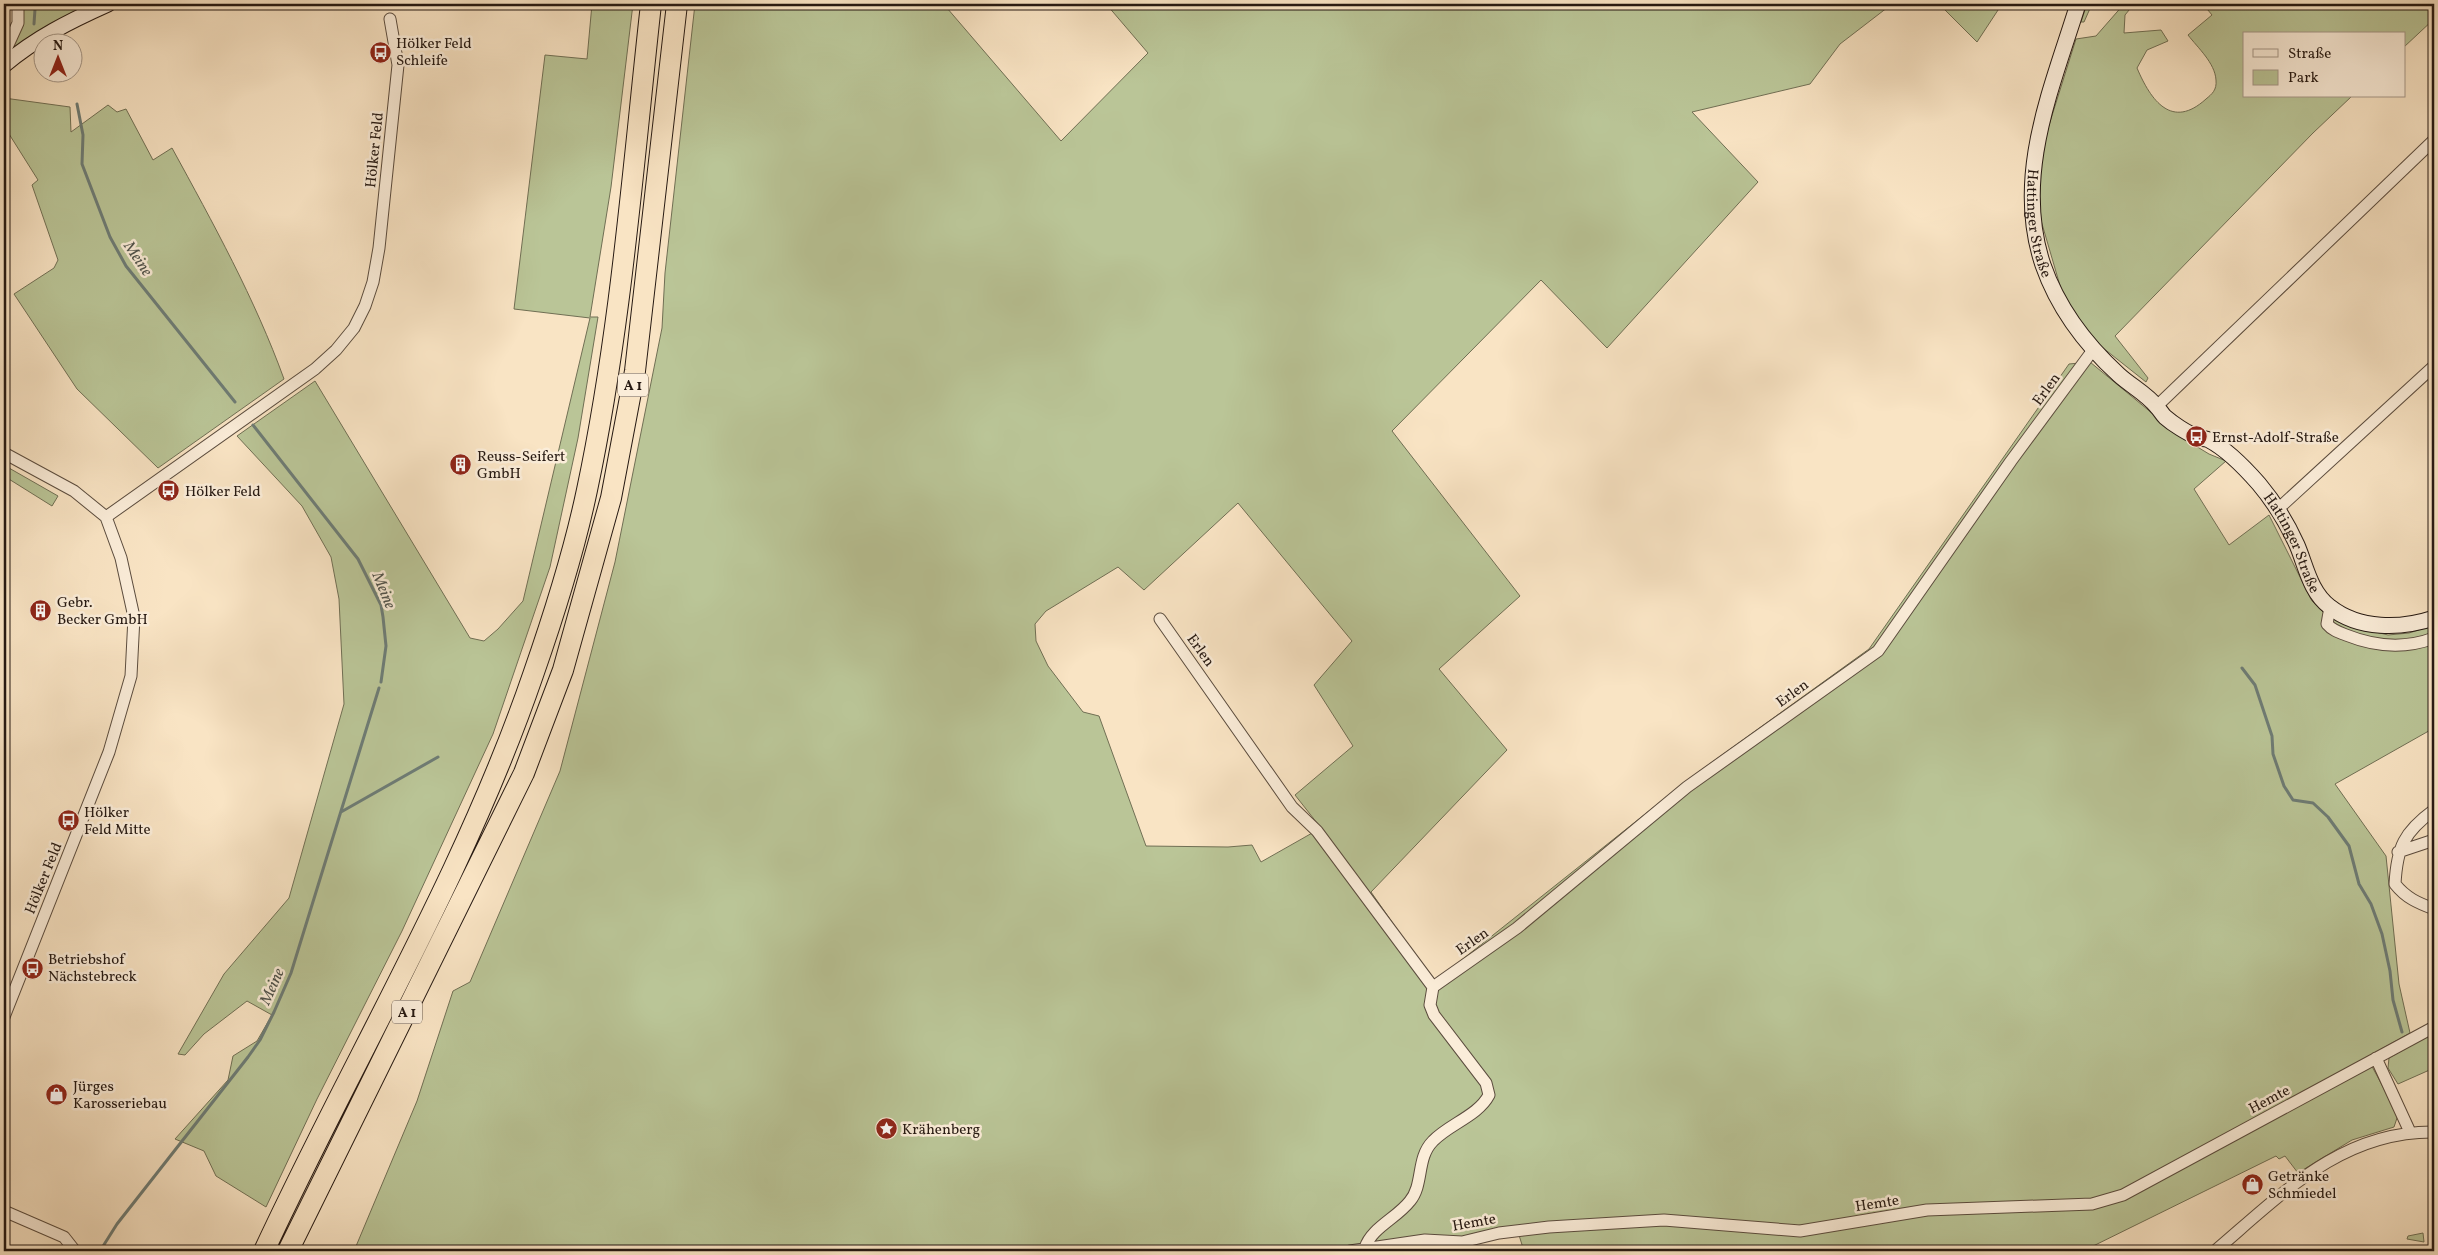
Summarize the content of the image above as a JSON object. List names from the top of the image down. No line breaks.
{"streets":{"highway":["A 1"],"main road":["Hattinger Straße"],"street":["Hölker Feld","Erlen","Hemte"]},"crossings":[["Hattinger Straße","Erlen"]],"water":["Meine"],"places":{"bus stop":["Hölker Feld Schleife","Ernst-Adolf-Straße","Hölker Feld","Hölker Feld Mitte","Betriebshof Nächstebreck"],"building":["Reuss-Seifert GmbH","Gebr. Becker GmbH"],"shop":["Jürges Karosseriebau","Getränke Schmiedel"],"place":["Krähenberg"]},"legend":["Straße","Park"],"north":"top"}
